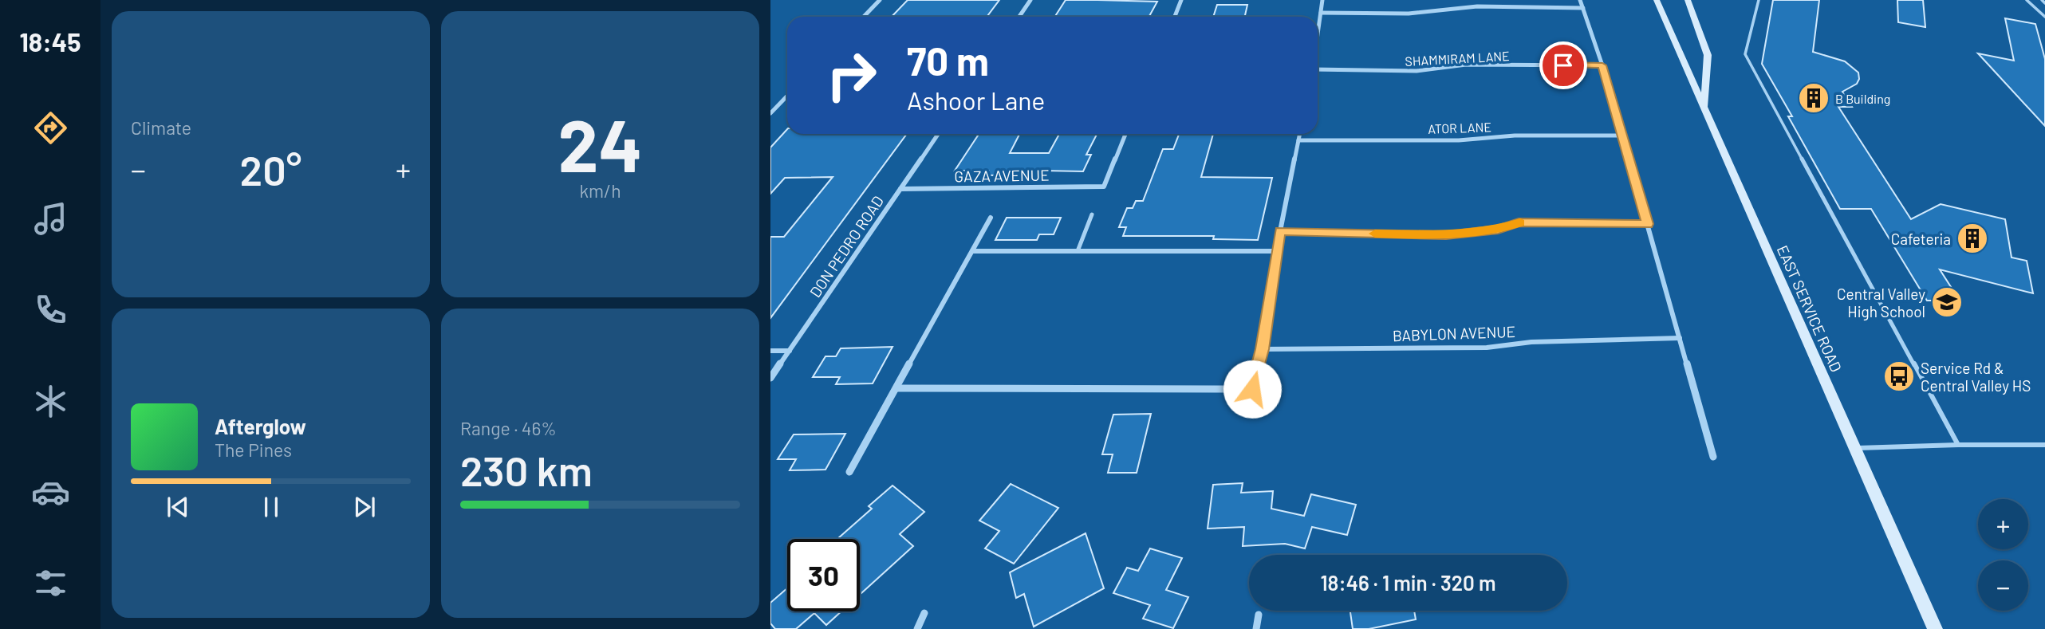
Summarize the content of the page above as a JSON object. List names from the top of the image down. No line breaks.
{"streets":{"street":["SHAMMIRAM LANE","ATOR LANE","GAZA AVENUE","DON PEDRO ROAD","EAST SERVICE ROAD","BABYLON AVENUE"]},"crossings":[["GAZA AVENUE","DON PEDRO ROAD"]],"places":{"building":["B Building","Cafeteria"],"school or university":["Central Valley High School"],"bus stop":["Service Rd & Central Valley HS"]},"page":{"tabs":"18:45","tile":["Climate",["24","km/h"],["Range · 46%","230 km"]],"turn":["70 m","Ashoor Lane"],"heat":["−","20°","+"],"song":["Afterglow","The Pines"],"map_buttons":["+","−"],"limit":"30","trip":"18:46 · 1 min · 320 m"}}
